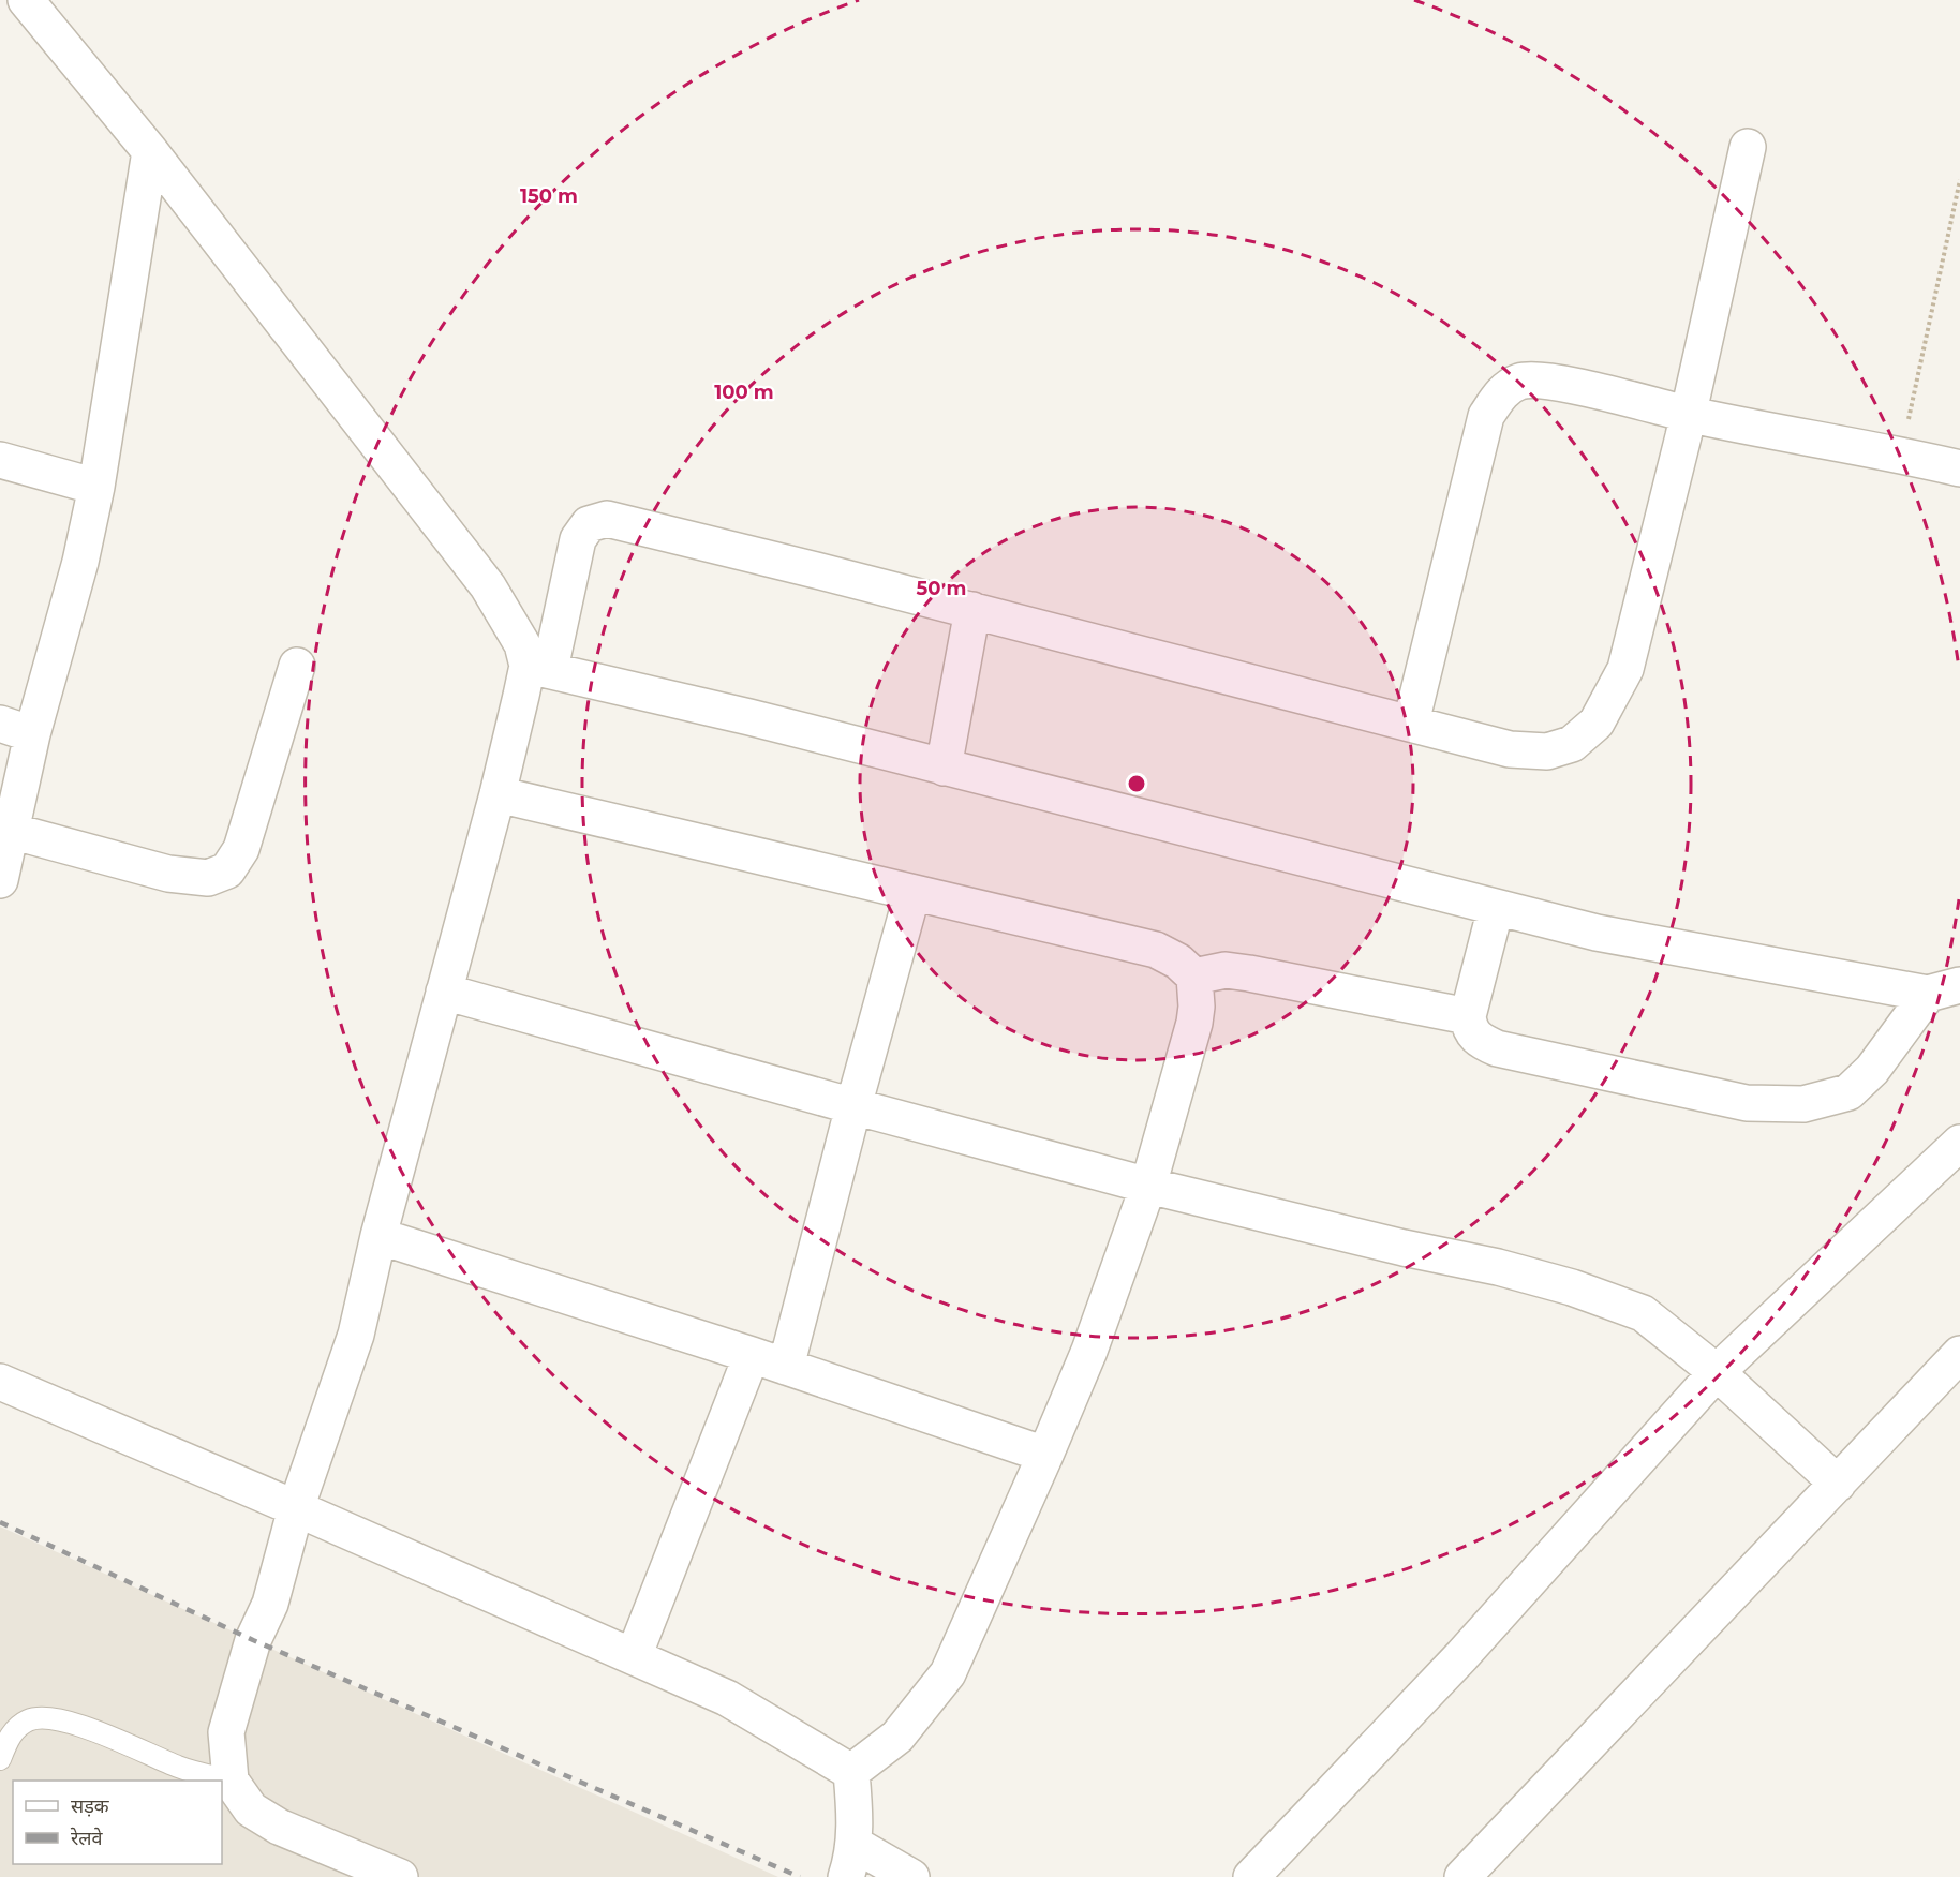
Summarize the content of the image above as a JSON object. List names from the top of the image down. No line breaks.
{"legend":["सड़क","रेलवे"],"rings":["150 m","100 m","50 m"]}
